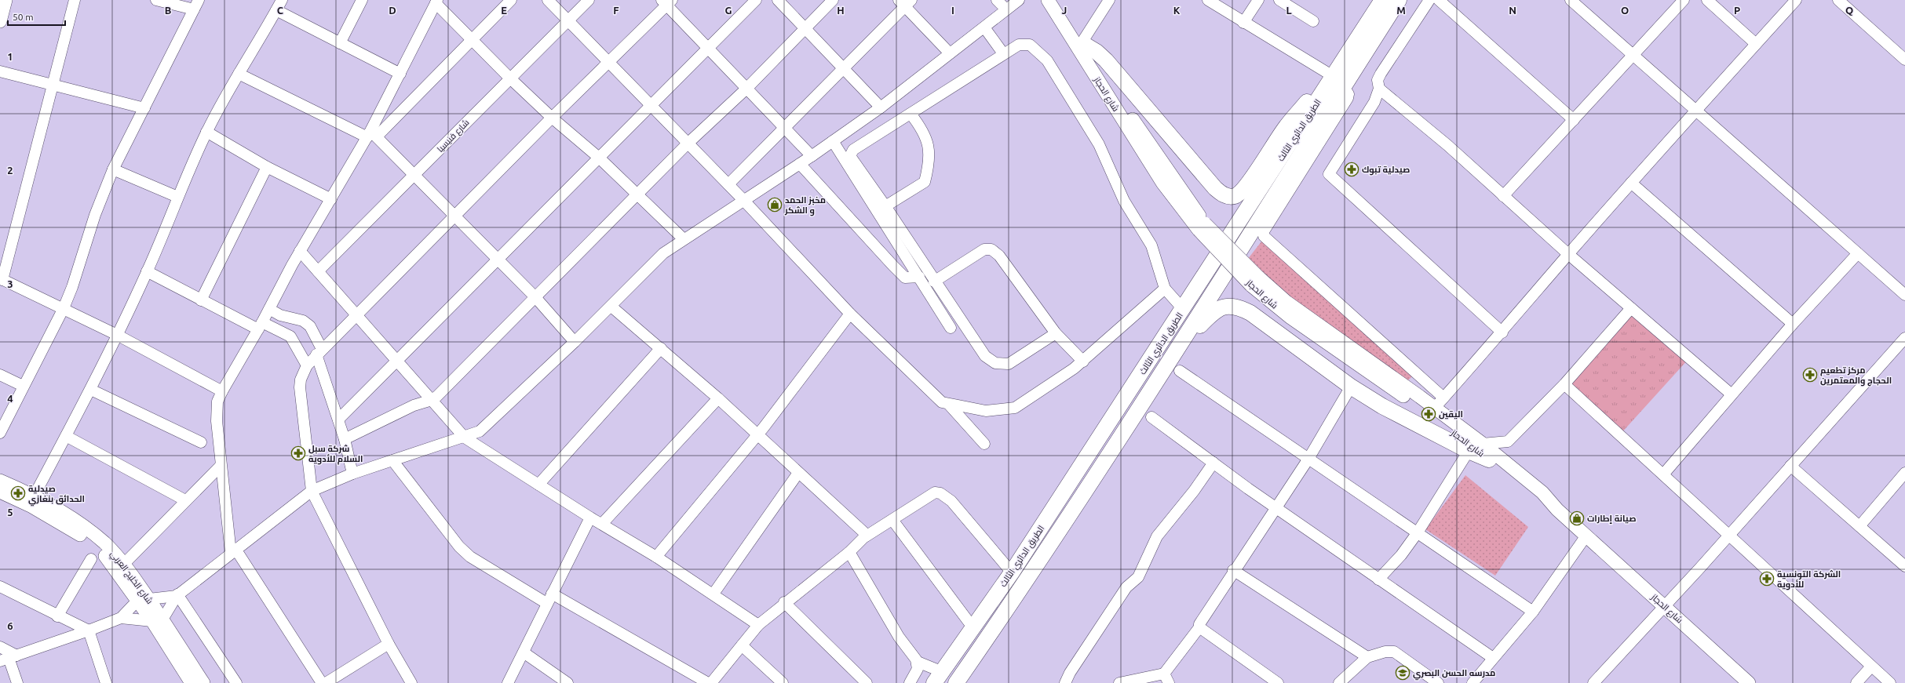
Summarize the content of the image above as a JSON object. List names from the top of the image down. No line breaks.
{"streets":{"highway":["الطريق الدائري الثالث"],"main road":["شارع الحجاز","شارع الخليج العربي"],"street":["شارع فنيسيا"]},"places":{"pharmacy":["صيدلية تبوك","مركز تطعيم الحجاج والمعتمرين","اليقين","شركة سبل السلام للأدوية","صيدلية الحدائق بنغازي","الشركة التونسية للأدوية"],"shop":["مخبز الحمد و الشكر","صيانة إطارات"],"school or university":["مدرسه الحسن البصري"]},"scale_bar":"50 m","grid":{"columns":["B","C","D","E","F","G","H","I","J","K","L","M","N","O","P","Q"],"rows":["1","2","3","4","5","6"]}}
